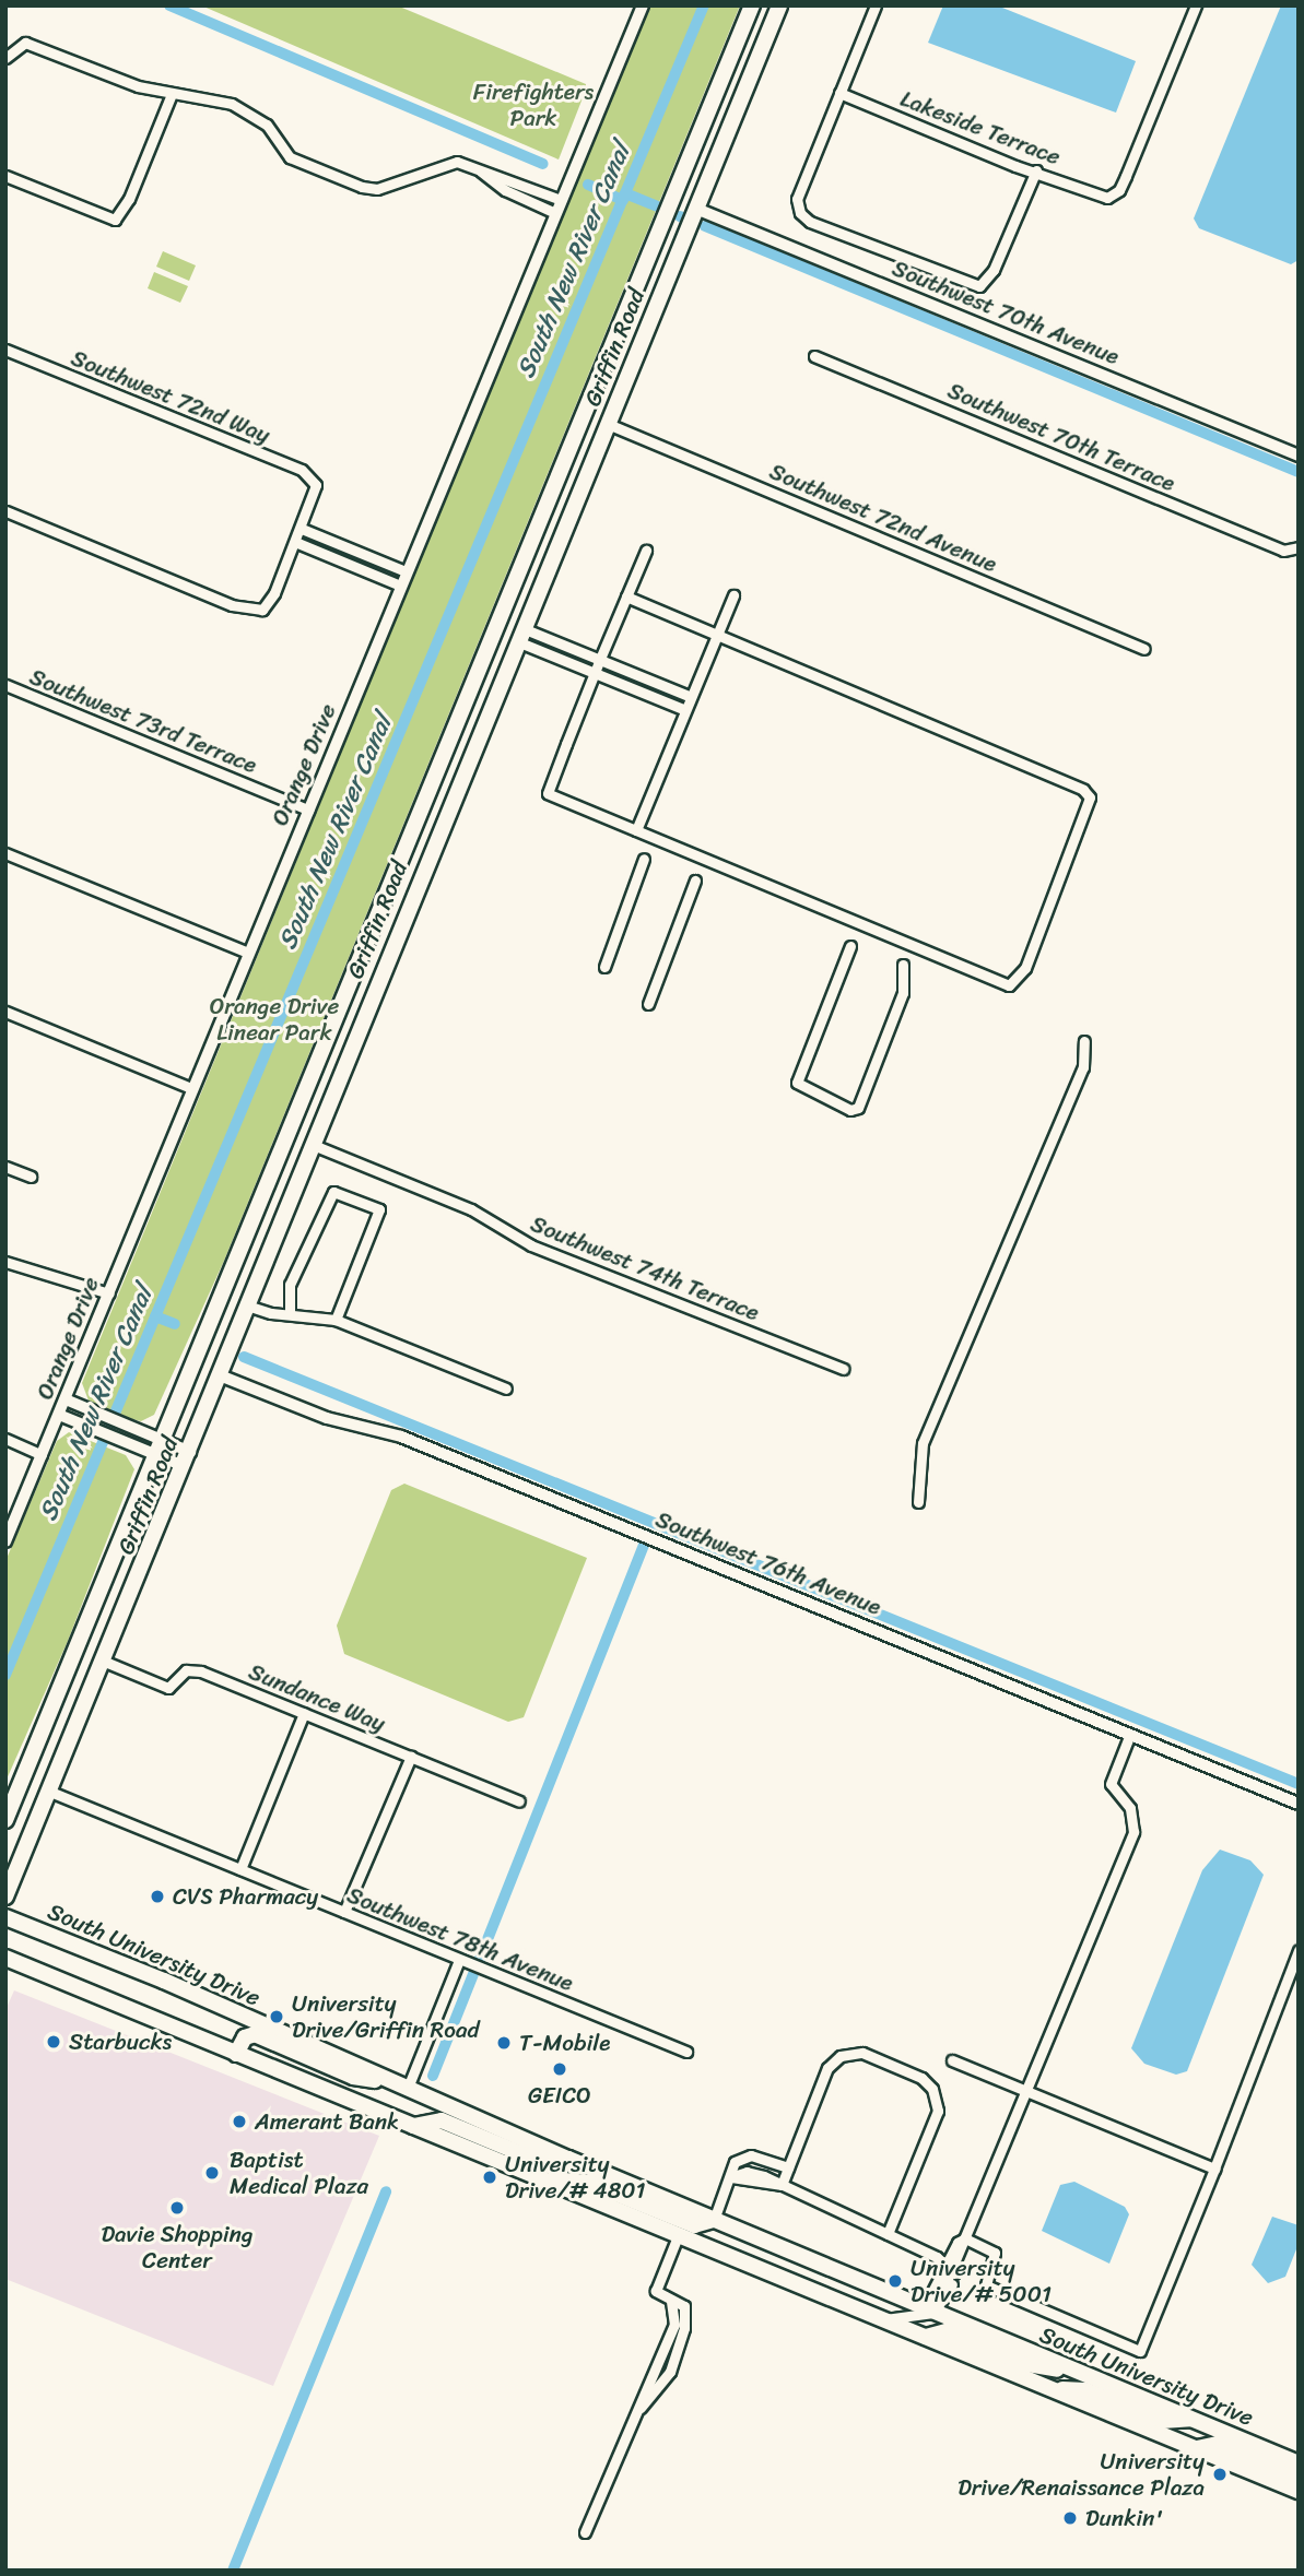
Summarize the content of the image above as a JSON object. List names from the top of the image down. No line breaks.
{"streets":{"main road":["Griffin Road","South University Drive"],"street":["Lakeside Terrace","Southwest 70th Avenue","Southwest 72nd Way","Southwest 70th Terrace","Southwest 72nd Avenue","Southwest 73rd Terrace","Orange Drive","Southwest 74th Terrace","Southwest 76th Avenue","Sundance Way","Southwest 78th Avenue"]},"crossings":[["Southwest 70th Avenue","Griffin Road"],["Griffin Road","Southwest 72nd Avenue"],["Griffin Road","Southwest 74th Terrace"],["Griffin Road","Southwest 76th Avenue"],["Griffin Road","Sundance Way"],["Griffin Road","Southwest 78th Avenue"],["Southwest 73rd Terrace","Orange Drive"]],"water":["South New River Canal"],"parks":["Firefighters Park","Orange Drive Linear Park"],"places":["CVS Pharmacy","University Drive/Griffin Road","Starbucks","T-Mobile","GEICO","Amerant Bank","Baptist Medical Plaza","University Drive/# 4801","Davie Shopping Center","University Drive/# 5001","University Drive/Renaissance Plaza","Dunkin'"]}
